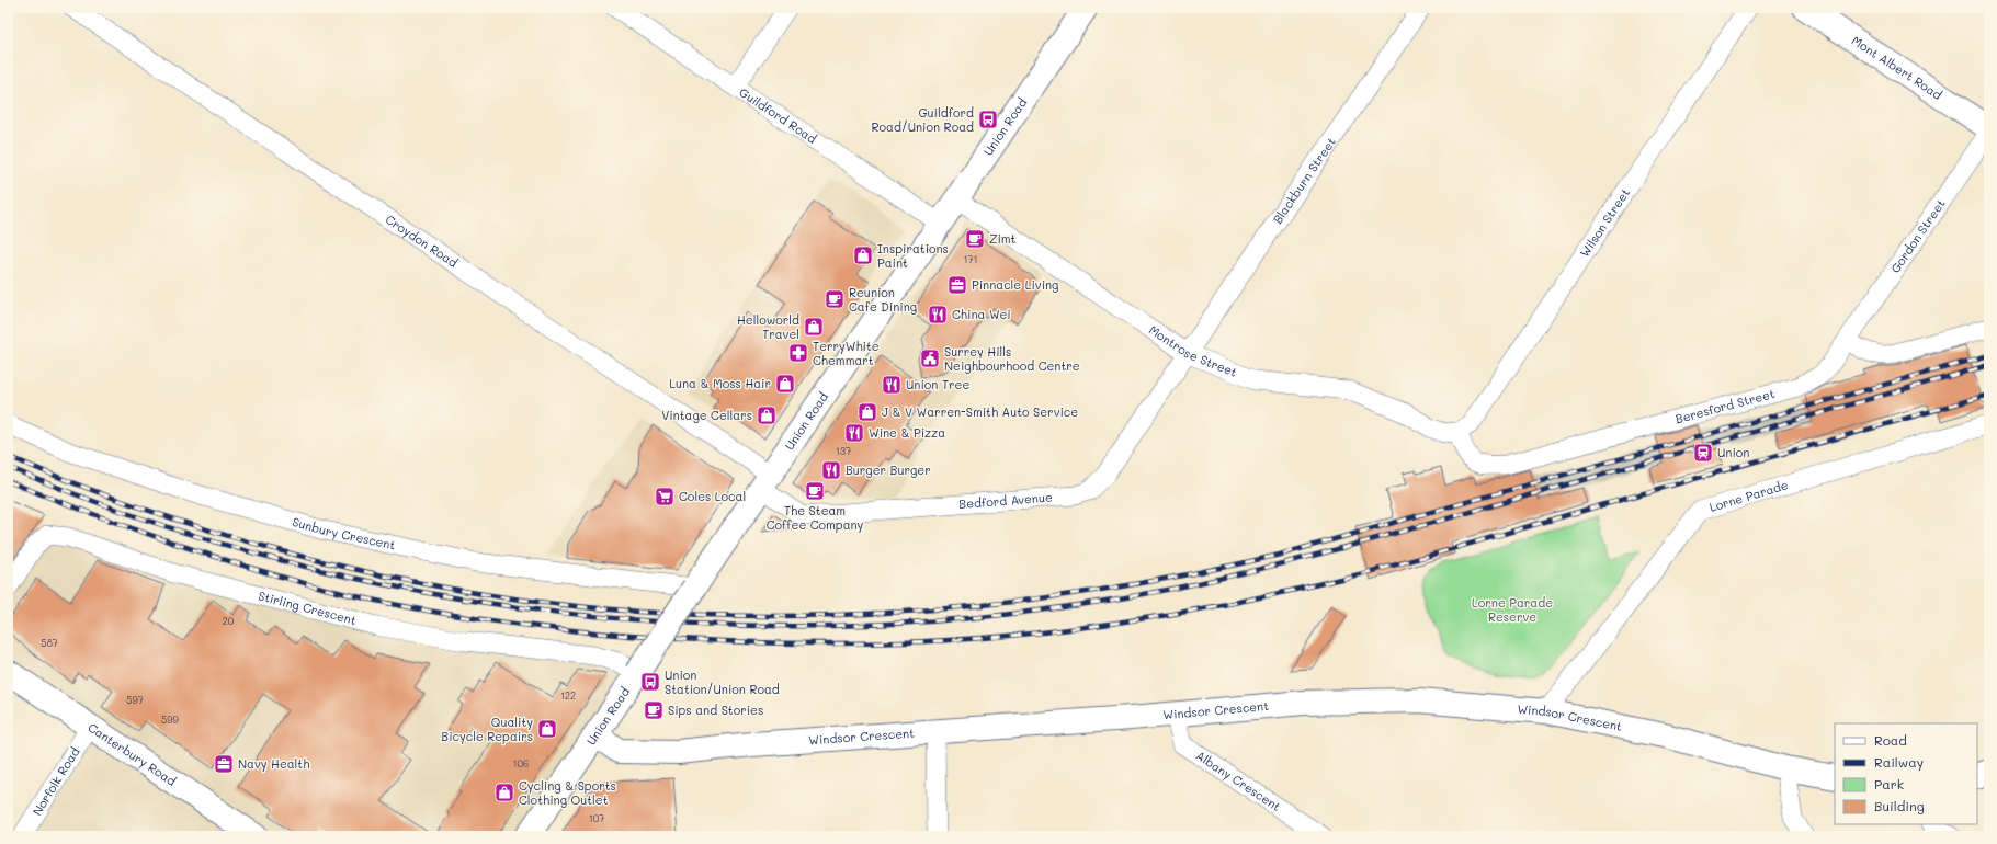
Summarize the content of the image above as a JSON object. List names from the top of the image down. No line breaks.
{"streets":{"main road":["Mont Albert Road","Union Road","Windsor Crescent","Canterbury Road"],"street":["Guildford Road","Blackburn Street","Wilson Street","Gordon Street","Croydon Road","Montrose Street","Beresford Street","Lorne Parade","Bedford Avenue","Sunbury Crescent","Stirling Crescent","Norfolk Road","Albany Crescent"]},"crossings":[["Mont Albert Road","Gordon Street"],["Guildford Road","Union Road"],["Union Road","Croydon Road"],["Union Road","Montrose Street"],["Union Road","Bedford Avenue"],["Union Road","Sunbury Crescent"],["Union Road","Stirling Crescent"],["Union Road","Windsor Crescent"],["Blackburn Street","Montrose Street"],["Blackburn Street","Bedford Avenue"],["Wilson Street","Montrose Street"],["Wilson Street","Beresford Street"],["Gordon Street","Beresford Street"],["Croydon Road","Bedford Avenue"],["Montrose Street","Beresford Street"],["Montrose Street","Bedford Avenue"],["Lorne Parade","Windsor Crescent"],["Windsor Crescent","Albany Crescent"],["Canterbury Road","Norfolk Road"]],"parks":["Lorne Parade Reserve"],"places":{"bus stop":["Guildford Road/Union Road","Union Station/Union Road"],"cafe":["Zimt","Reunion Cafe Dining","The Steam Coffee Company","Sips and Stories"],"shop":["Inspirations Paint","Helloworld Travel","Luna & Moss Hair","J & V Warren-Smith Auto Service","Vintage Cellars","Quality Bicycle Repairs","Cycling & Sports Clothing Outlet"],"office":["Pinnacle Living","Navy Health"],"restaurant":["China Wei","Union Tree","Wine & Pizza","Burger Burger"],"pharmacy":["TerryWhite Chemmart"],"public building":["Surrey Hills Neighbourhood Centre"],"station":["Union"],"supermarket":["Coles Local"]},"house_numbers":["171","137","20","587","122","597","599","106","107"],"legend":["Road","Railway","Park","Building"]}
